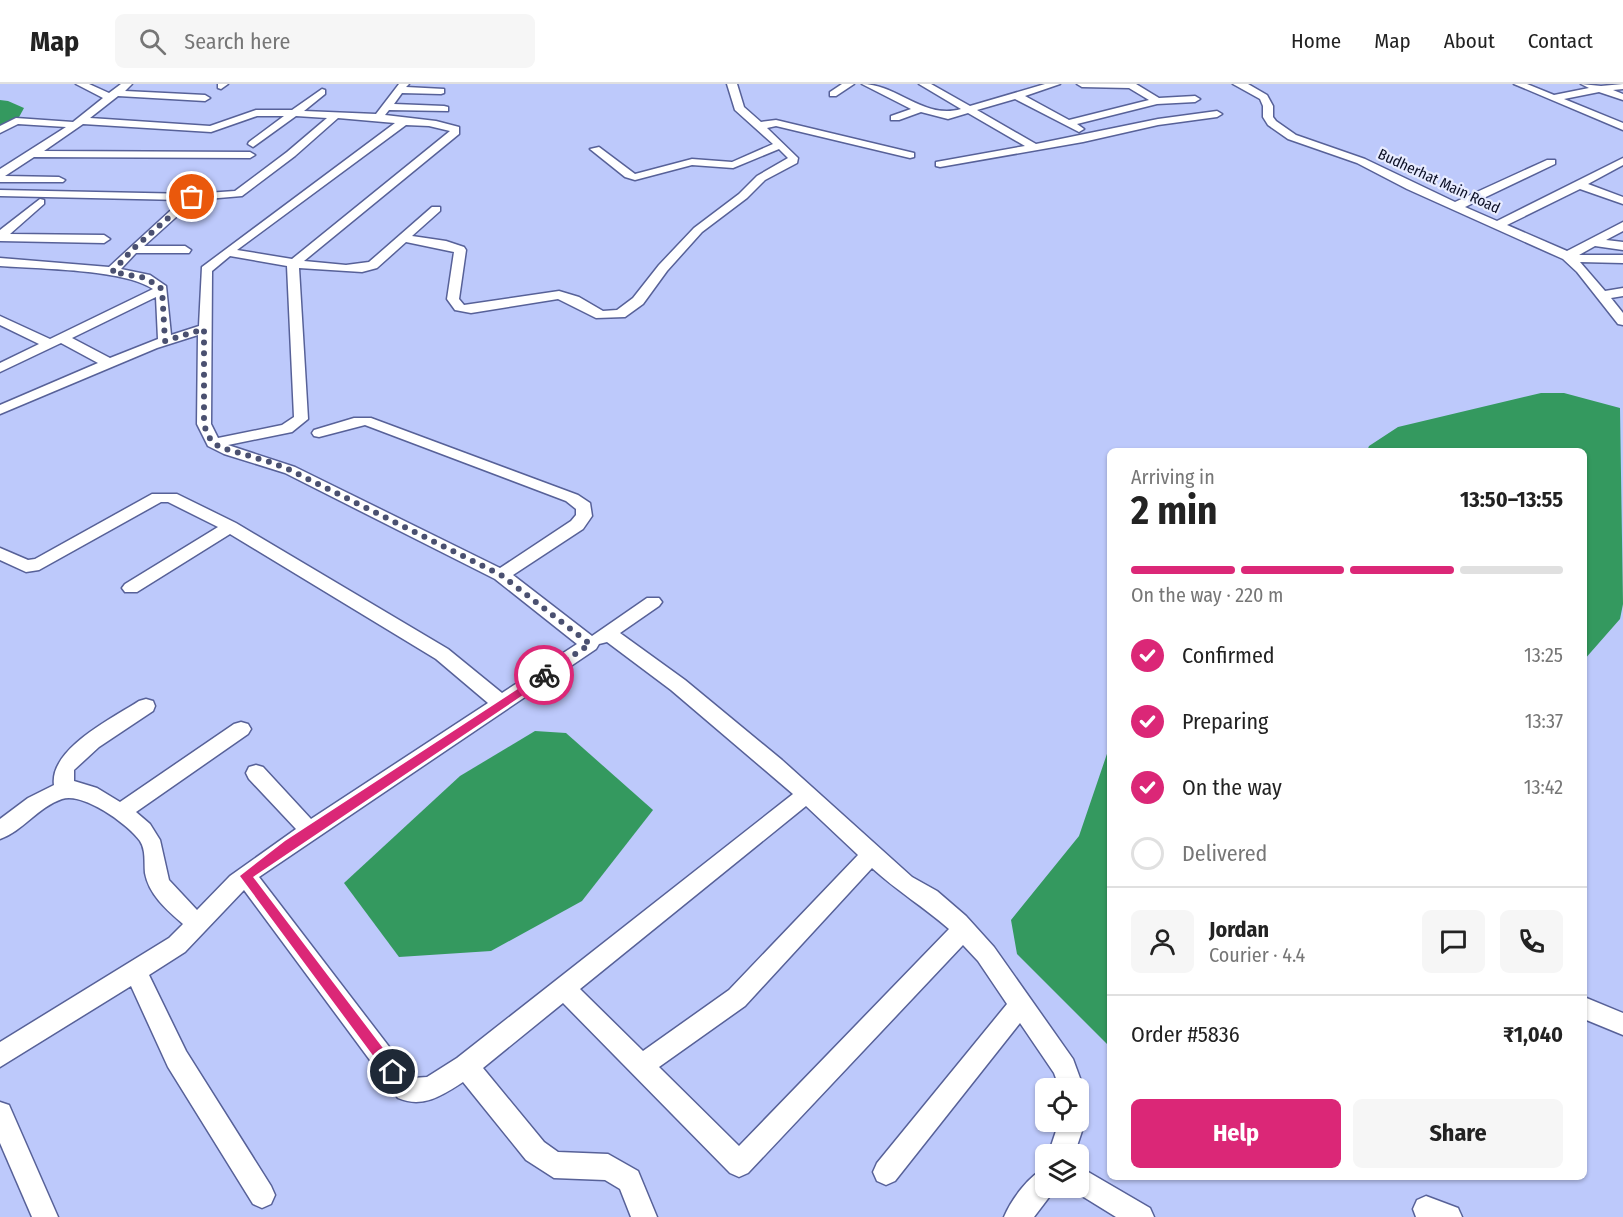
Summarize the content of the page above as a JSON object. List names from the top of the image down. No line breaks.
{"streets":{"street":["Budherhat Main Road"]},"page":{"header":"Map","search":"Search here","nav":["Home","Map","About","Contact"],"heading":["2 min","Arriving in","13:50–13:55"],"panel":["Jordan","Courier · 4.4","Order #5836","₹1,040"],"bar":"On the way · 220 m","list":[["Confirmed","13:25"],["Preparing","13:37"],["On the way","13:42"],"Delivered"],"buttons":["Help","Share"]}}
